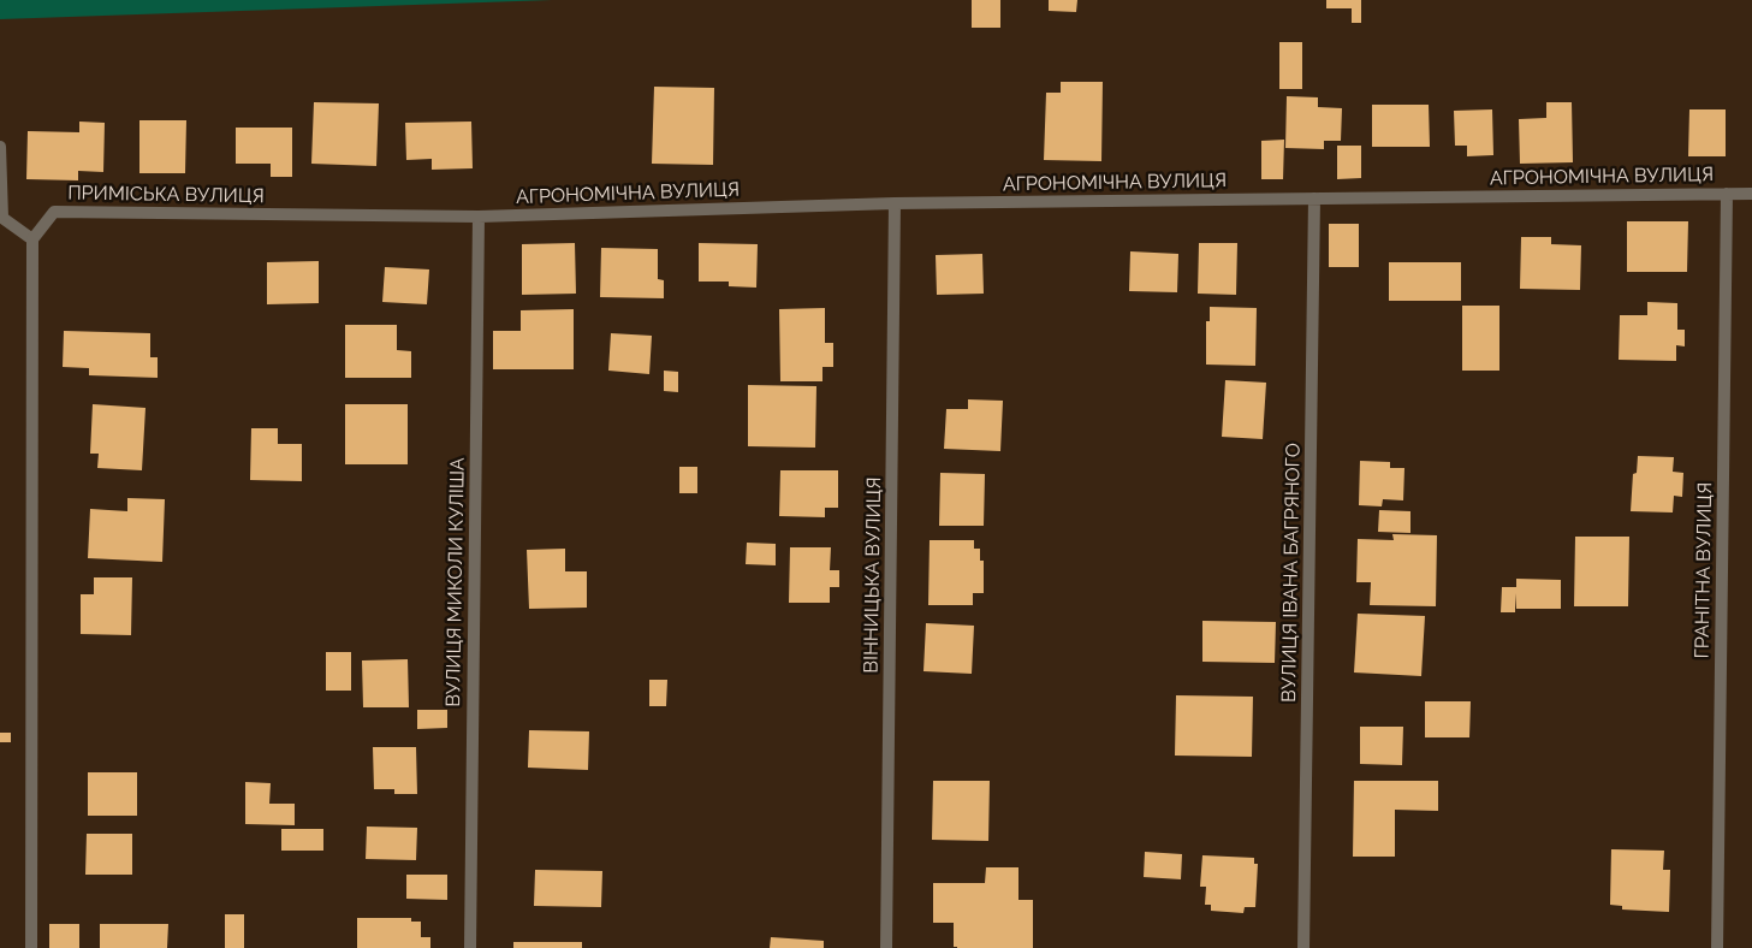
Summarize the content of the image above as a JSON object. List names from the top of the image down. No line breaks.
{"streets":{"street":["АГРОНОМІЧНА ВУЛИЦЯ","ПРИМІСЬКА ВУЛИЦЯ","ГРАНІТНА ВУЛИЦЯ","ВУЛИЦЯ ІВАНА БАГРЯНОГО","ВІННИЦЬКА ВУЛИЦЯ","ВУЛИЦЯ МИКОЛИ КУЛІША"]},"crossings":[["АГРОНОМІЧНА ВУЛИЦЯ","ПРИМІСЬКА ВУЛИЦЯ"],["АГРОНОМІЧНА ВУЛИЦЯ","ГРАНІТНА ВУЛИЦЯ"],["АГРОНОМІЧНА ВУЛИЦЯ","ВУЛИЦЯ ІВАНА БАГРЯНОГО"],["АГРОНОМІЧНА ВУЛИЦЯ","ВІННИЦЬКА ВУЛИЦЯ"],["АГРОНОМІЧНА ВУЛИЦЯ","ВУЛИЦЯ МИКОЛИ КУЛІША"],["ПРИМІСЬКА ВУЛИЦЯ","ВУЛИЦЯ МИКОЛИ КУЛІША"]]}
